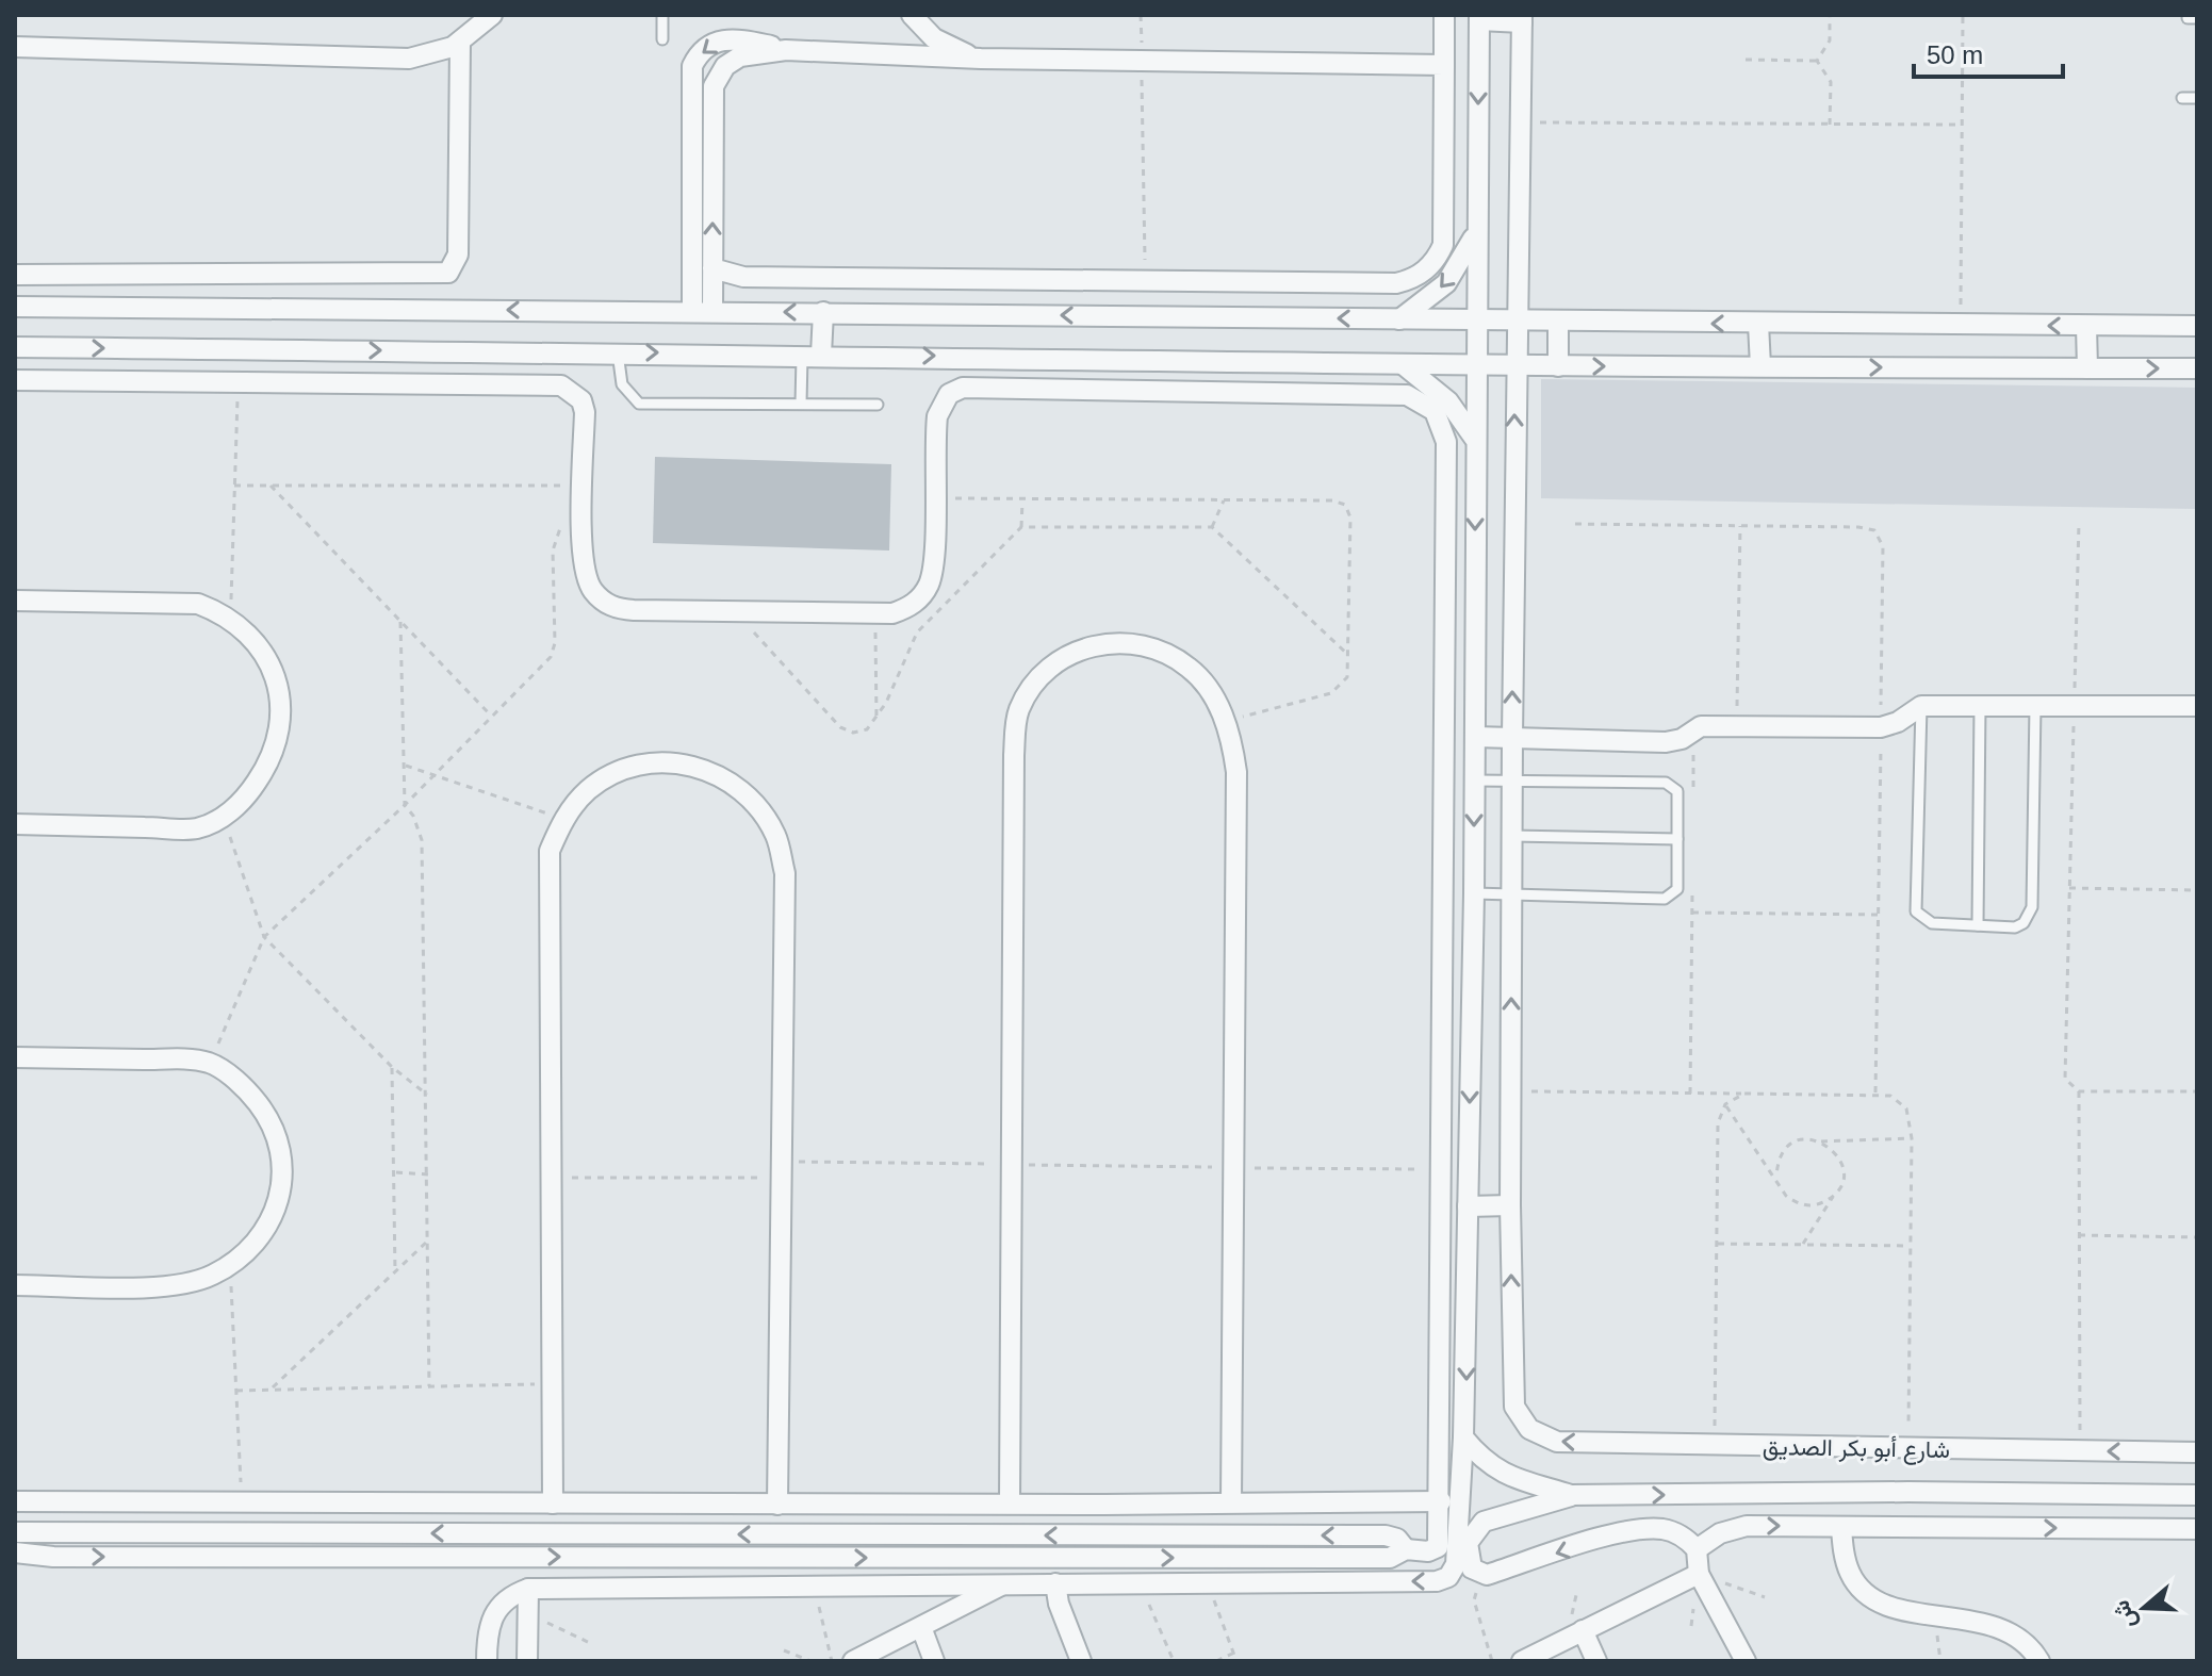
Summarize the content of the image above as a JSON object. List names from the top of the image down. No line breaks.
{"streets":{"street":["شارع أبو بكر الصديق"]},"scale_bar":"50 m","north":"left"}
